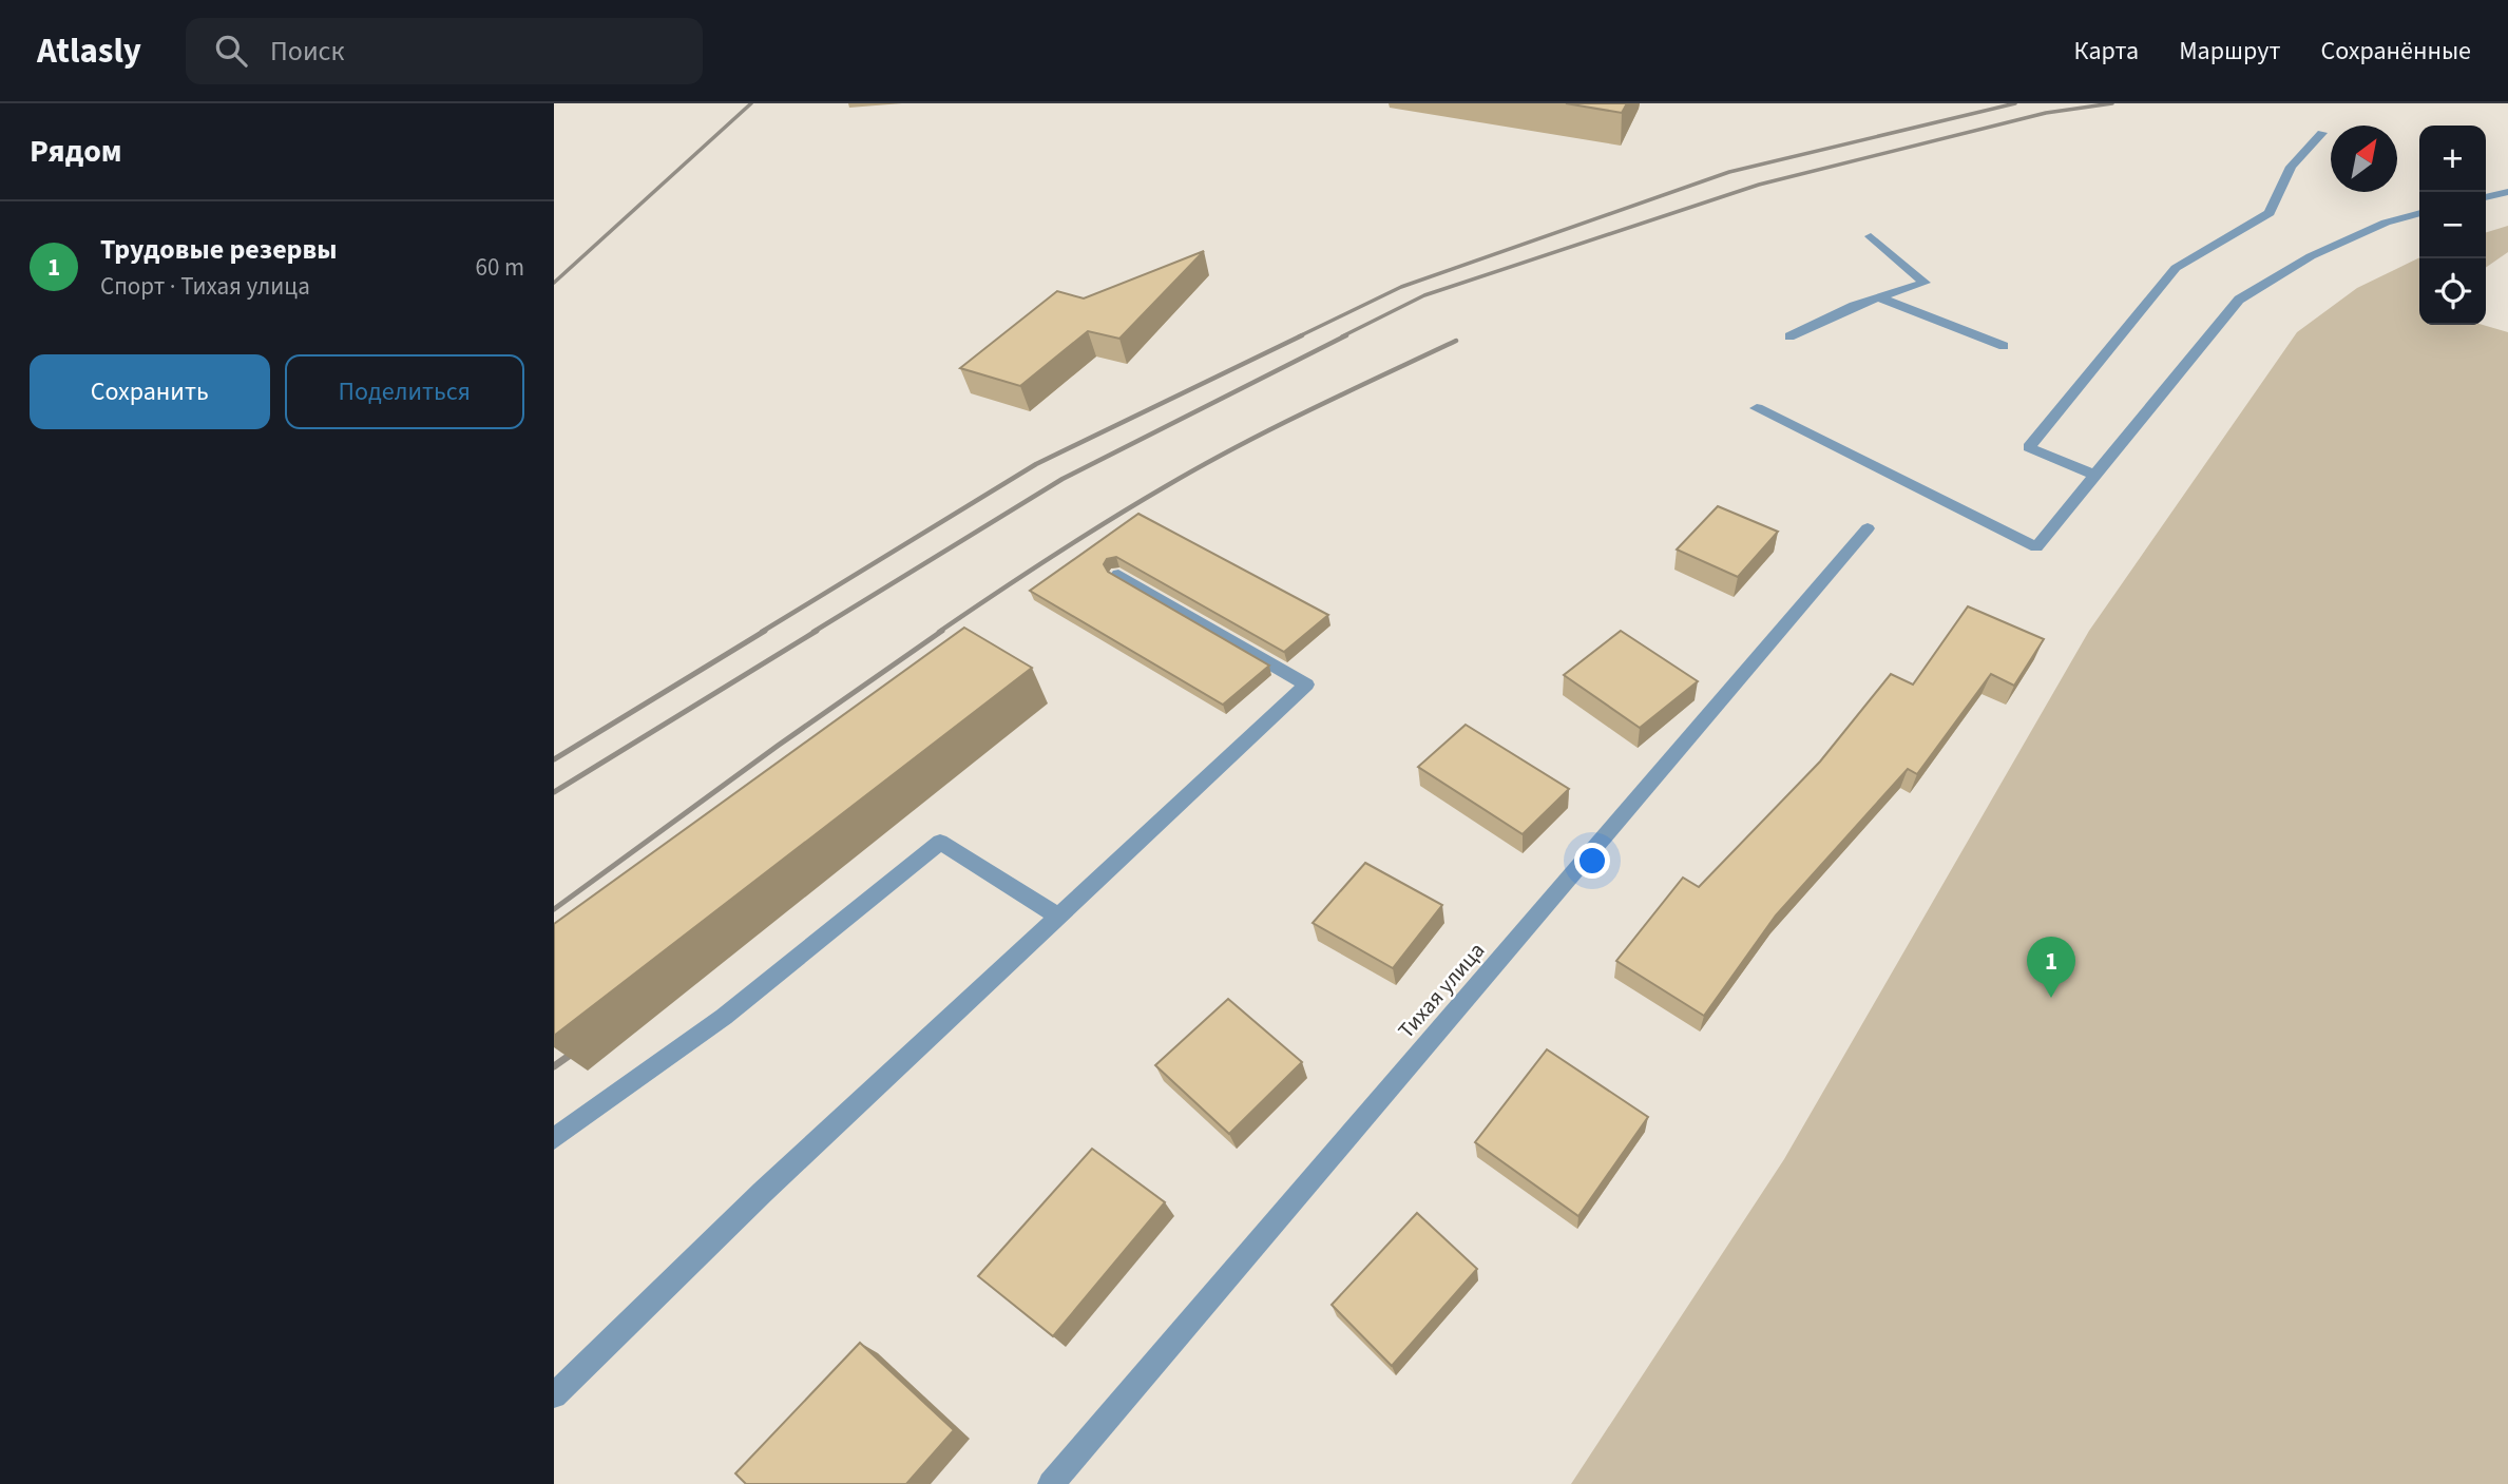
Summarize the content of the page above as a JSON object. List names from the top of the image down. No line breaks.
{"streets":{"street":["Тихая улица"]},"north":"top right","page":{"header":"Atlasly","search":"Поиск","nav":["Карта","Маршрут","Сохранённые"],"heading":"Рядом","map_buttons":["+","−"],"list":[{"mark":"1","name":"Трудовые резервы","note":"Спорт · Тихая улица","value":"60 m"}],"buttons":["Сохранить","Поделиться"],"pins":"1"}}
